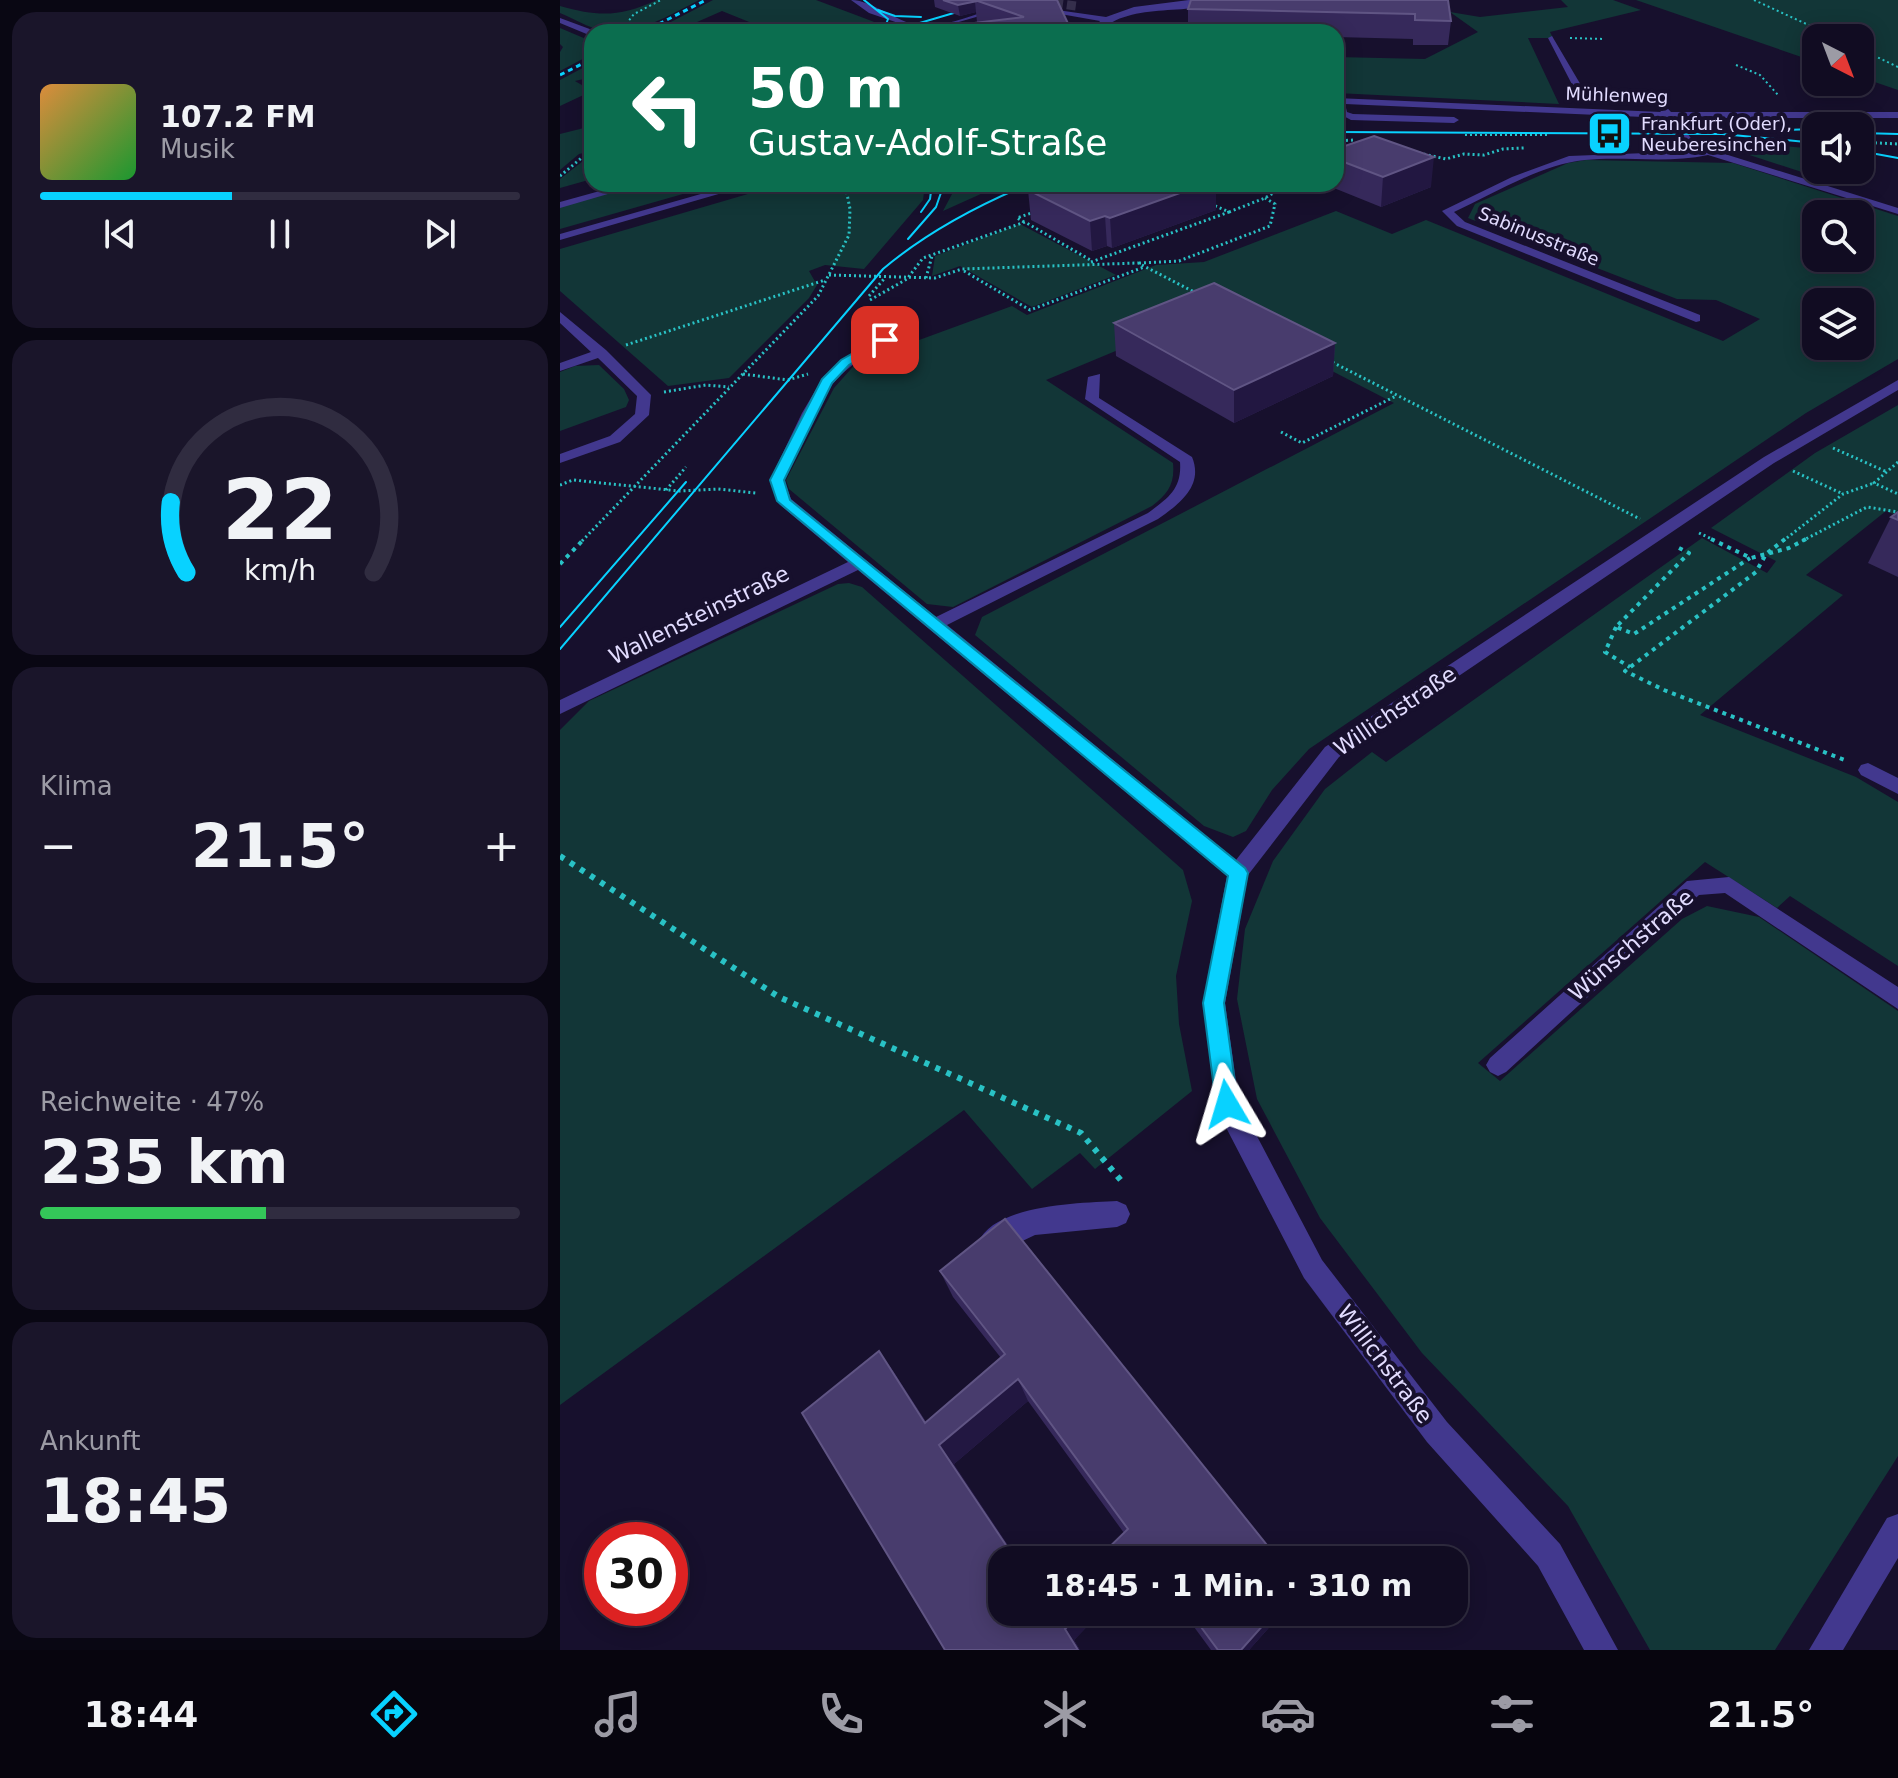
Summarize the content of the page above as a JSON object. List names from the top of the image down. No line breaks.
{"streets":{"street":["Mühlenweg","Sabinusstraße","Wallensteinstraße","Willichstraße","Wünschstraße"]},"places":{"bus stop":["Frankfurt (Oder), Neuberesinchen"]},"north":"bottom right","page":{"turn":["50 m","Gustav-Adolf-Straße"],"song":["107.2 FM","Musik"],"tile":["Klima",["Reichweite · 47%","235 km"],["Ankunft","18:45"]],"heat":["−","21.5°","+"],"limit":"30","trip":"18:45 · 1 Min. · 310 m","tabs":["18:44","21.5°"],"gauge":["22","km/h"]}}
